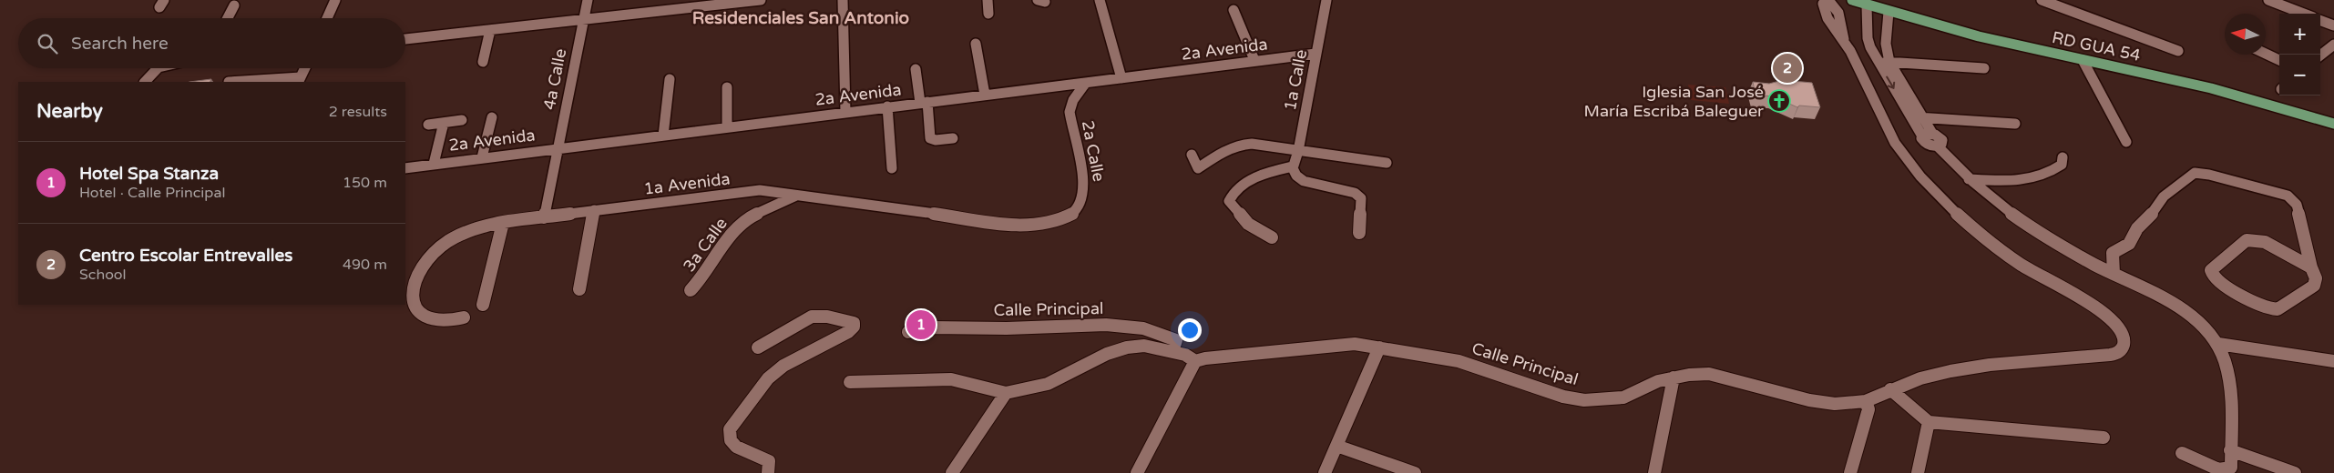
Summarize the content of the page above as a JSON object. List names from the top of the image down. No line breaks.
{"streets":{"main road":["RD GUA 54"],"street":["2a Avenida","4a Calle","1a Calle","2a Calle","1a Avenida","3a Calle","Calle Principal"]},"crossings":[["2a Avenida","4a Calle"],["2a Avenida","1a Calle"],["2a Avenida","2a Calle"],["4a Calle","1a Avenida"],["2a Calle","1a Avenida"],["1a Avenida","3a Calle"]],"districts":["Residenciales San Antonio"],"places":{"church":["Iglesia San José María Escribá Baleguer"]},"north":"left","page":{"map_buttons":["+","−"],"search":"Search here","pins":["2","1"],"heading":["Nearby","2 results"],"list":[{"mark":"1","name":"Hotel Spa Stanza","note":"Hotel · Calle Principal","value":"150 m"},{"mark":"2","name":"Centro Escolar Entrevalles","note":"School","value":"490 m"}]}}
